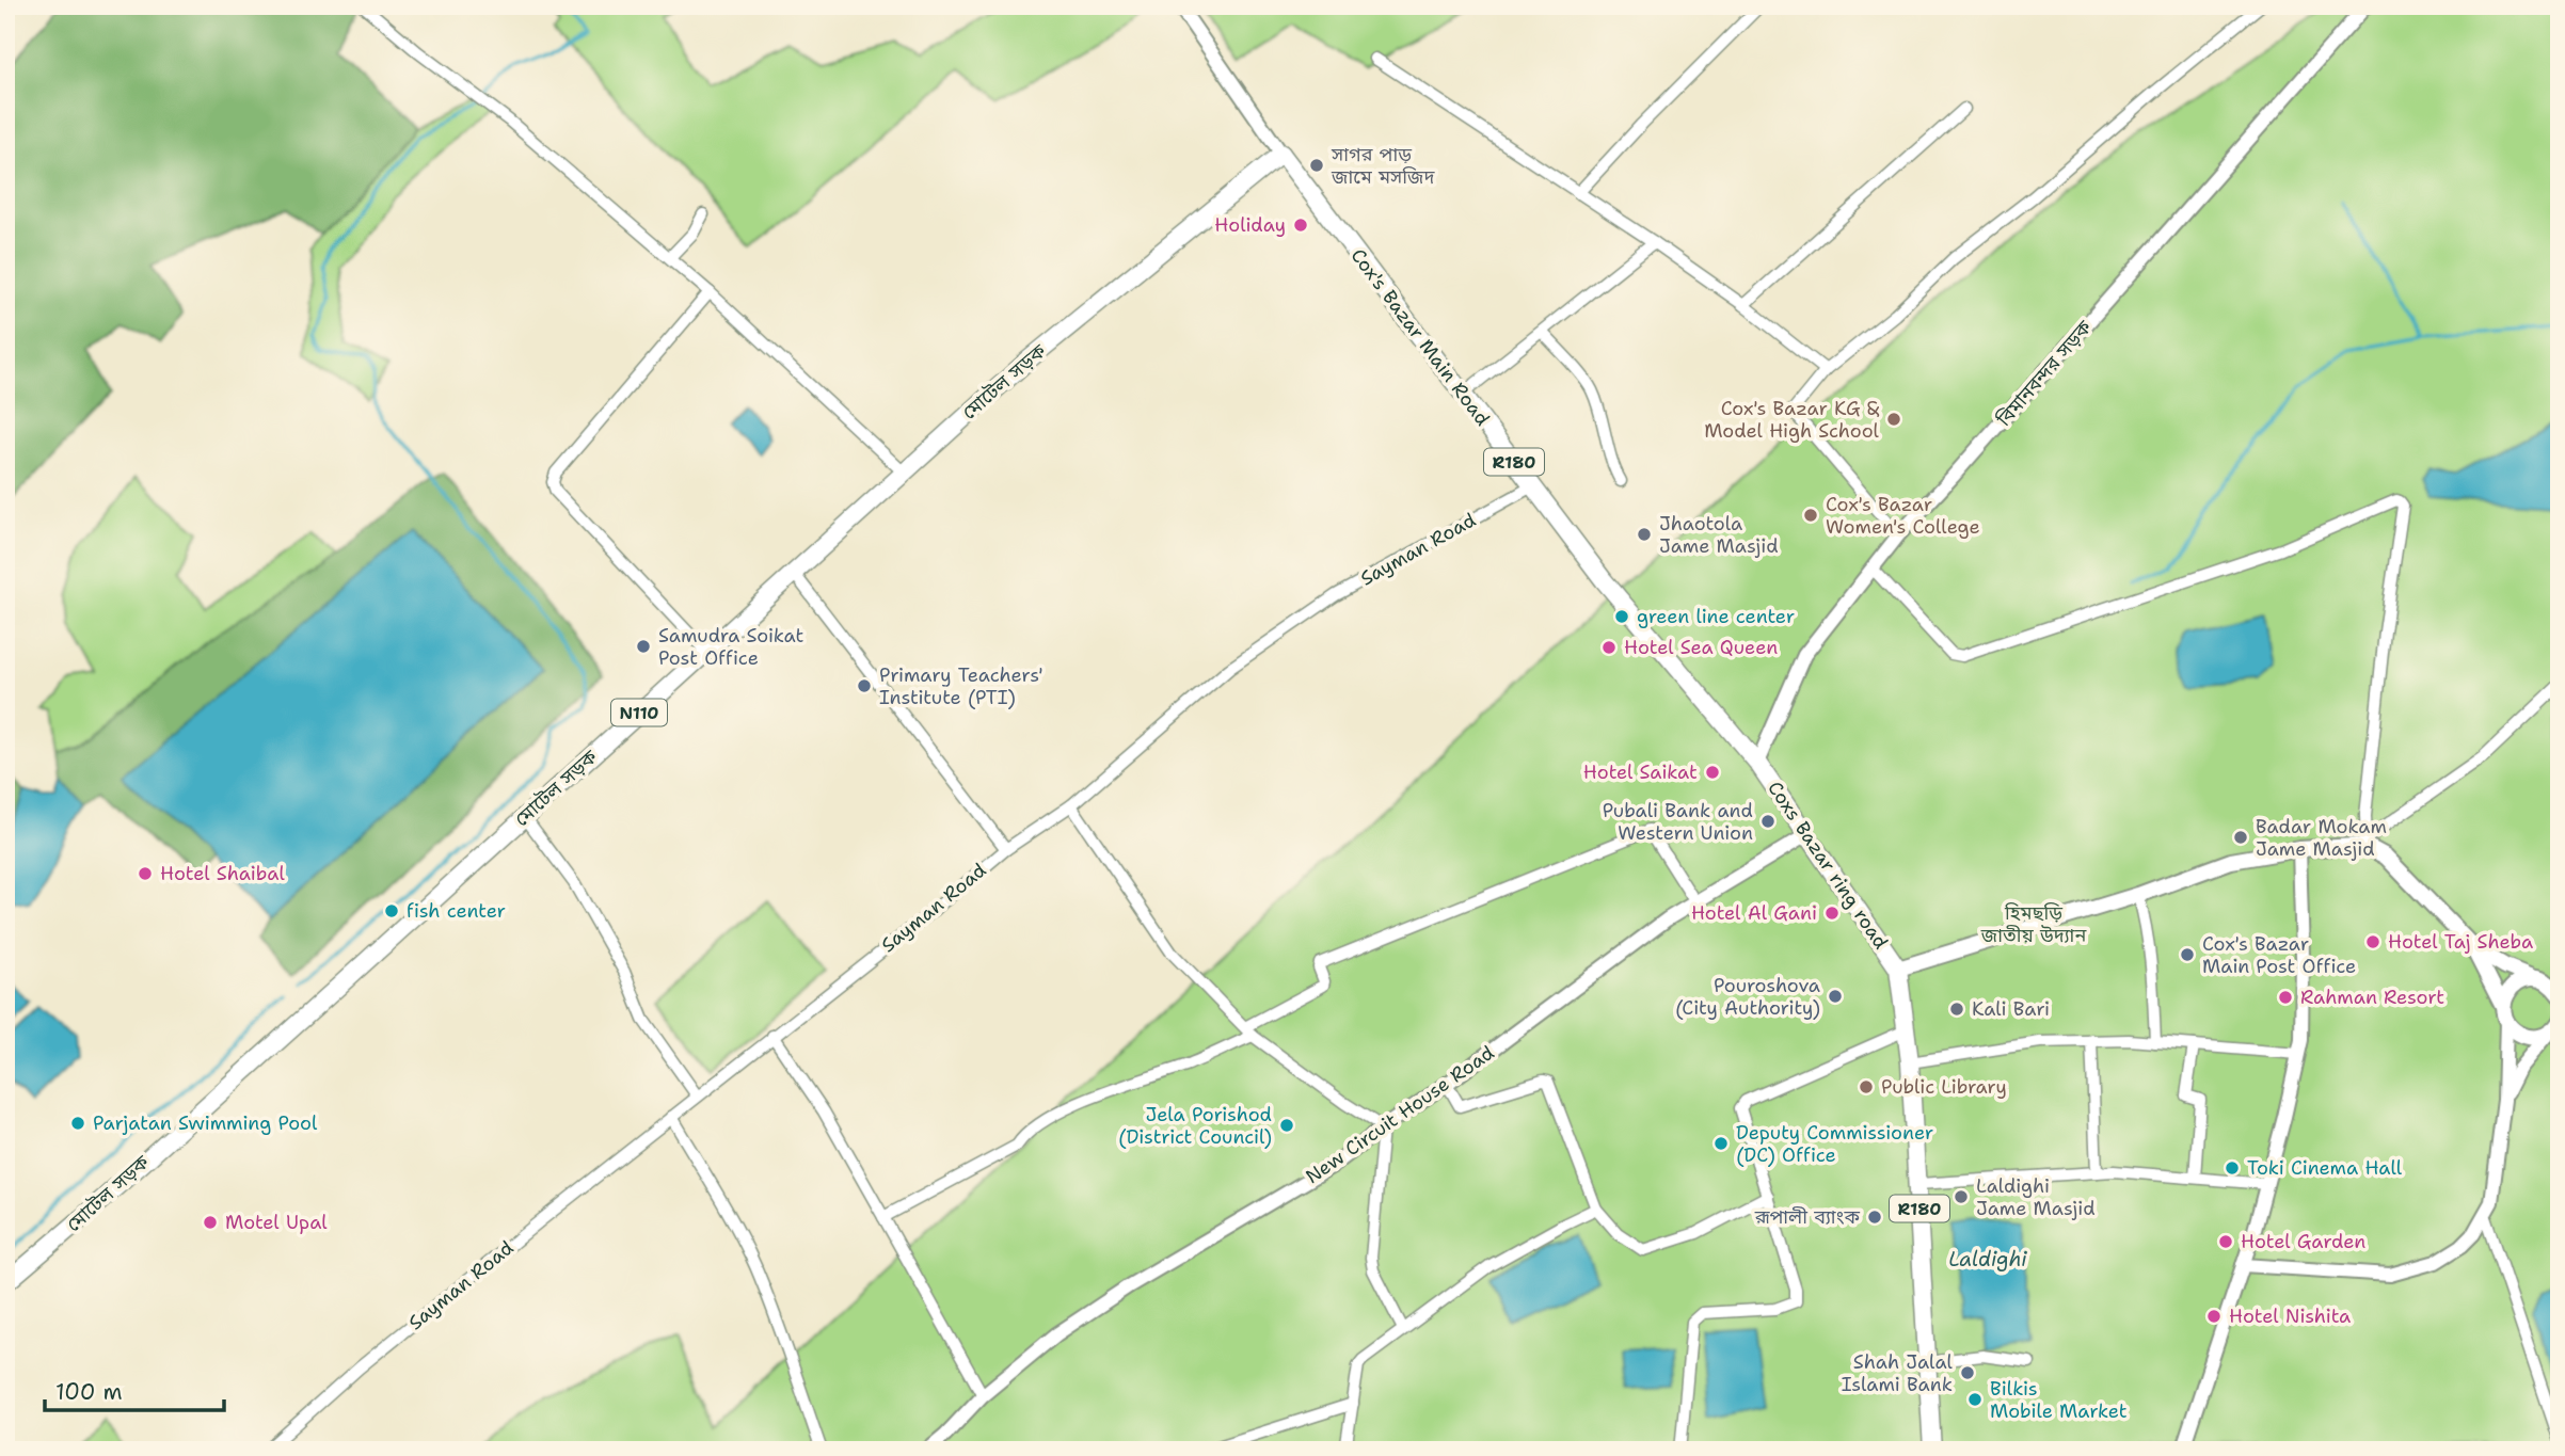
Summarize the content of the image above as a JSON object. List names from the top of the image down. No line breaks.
{"streets":{"main road":["Cox's Bazar Main Road","মোটেল সড়ক","R180","N110","Coxs Bazar ring road"],"street":["বিমানবন্দর সড়ক","Sayman Road","New Circuit House Road"]},"crossings":[["Cox's Bazar Main Road","বিমানবন্দর সড়ক"],["Cox's Bazar Main Road","মোটেল সড়ক"],["Cox's Bazar Main Road","Sayman Road"],["Cox's Bazar Main Road","Coxs Bazar ring road"],["বিমানবন্দর সড়ক","Coxs Bazar ring road"],["R180","Coxs Bazar ring road"],["Coxs Bazar ring road","New Circuit House Road"]],"water":["Laldighi"],"parks":["হিমছড়ি জাতীয় উদ্যান"],"places":["সাগর পাড় জামে মসজিদ","Holiday","Cox's Bazar KG & Model High School","Cox's Bazar Women's College","Jhaotola Jame Masjid","green line center","Samudra Soikat Post Office","Hotel Sea Queen","Primary Teachers' Institute (PTI)","Hotel Saikat","Pubali Bank and Western Union","Badar Mokam Jame Masjid","Hotel Shaibal","fish center","Hotel Al Gani","Hotel Taj Sheba","Cox's Bazar Main Post Office","Pouroshova (City Authority)","Rahman Resort","Kali Bari","Public Library","Parjatan Swimming Pool","Jela Porishod (District Council)","Deputy Commissioner (DC) Office","Toki Cinema Hall","Laldighi Jame Masjid","রূপালী ব্যাংক","Motel Upal","Hotel Garden","Hotel Nishita","Shah Jalal Islami Bank","Bilkis Mobile Market"],"scale_bar":"100 m"}
